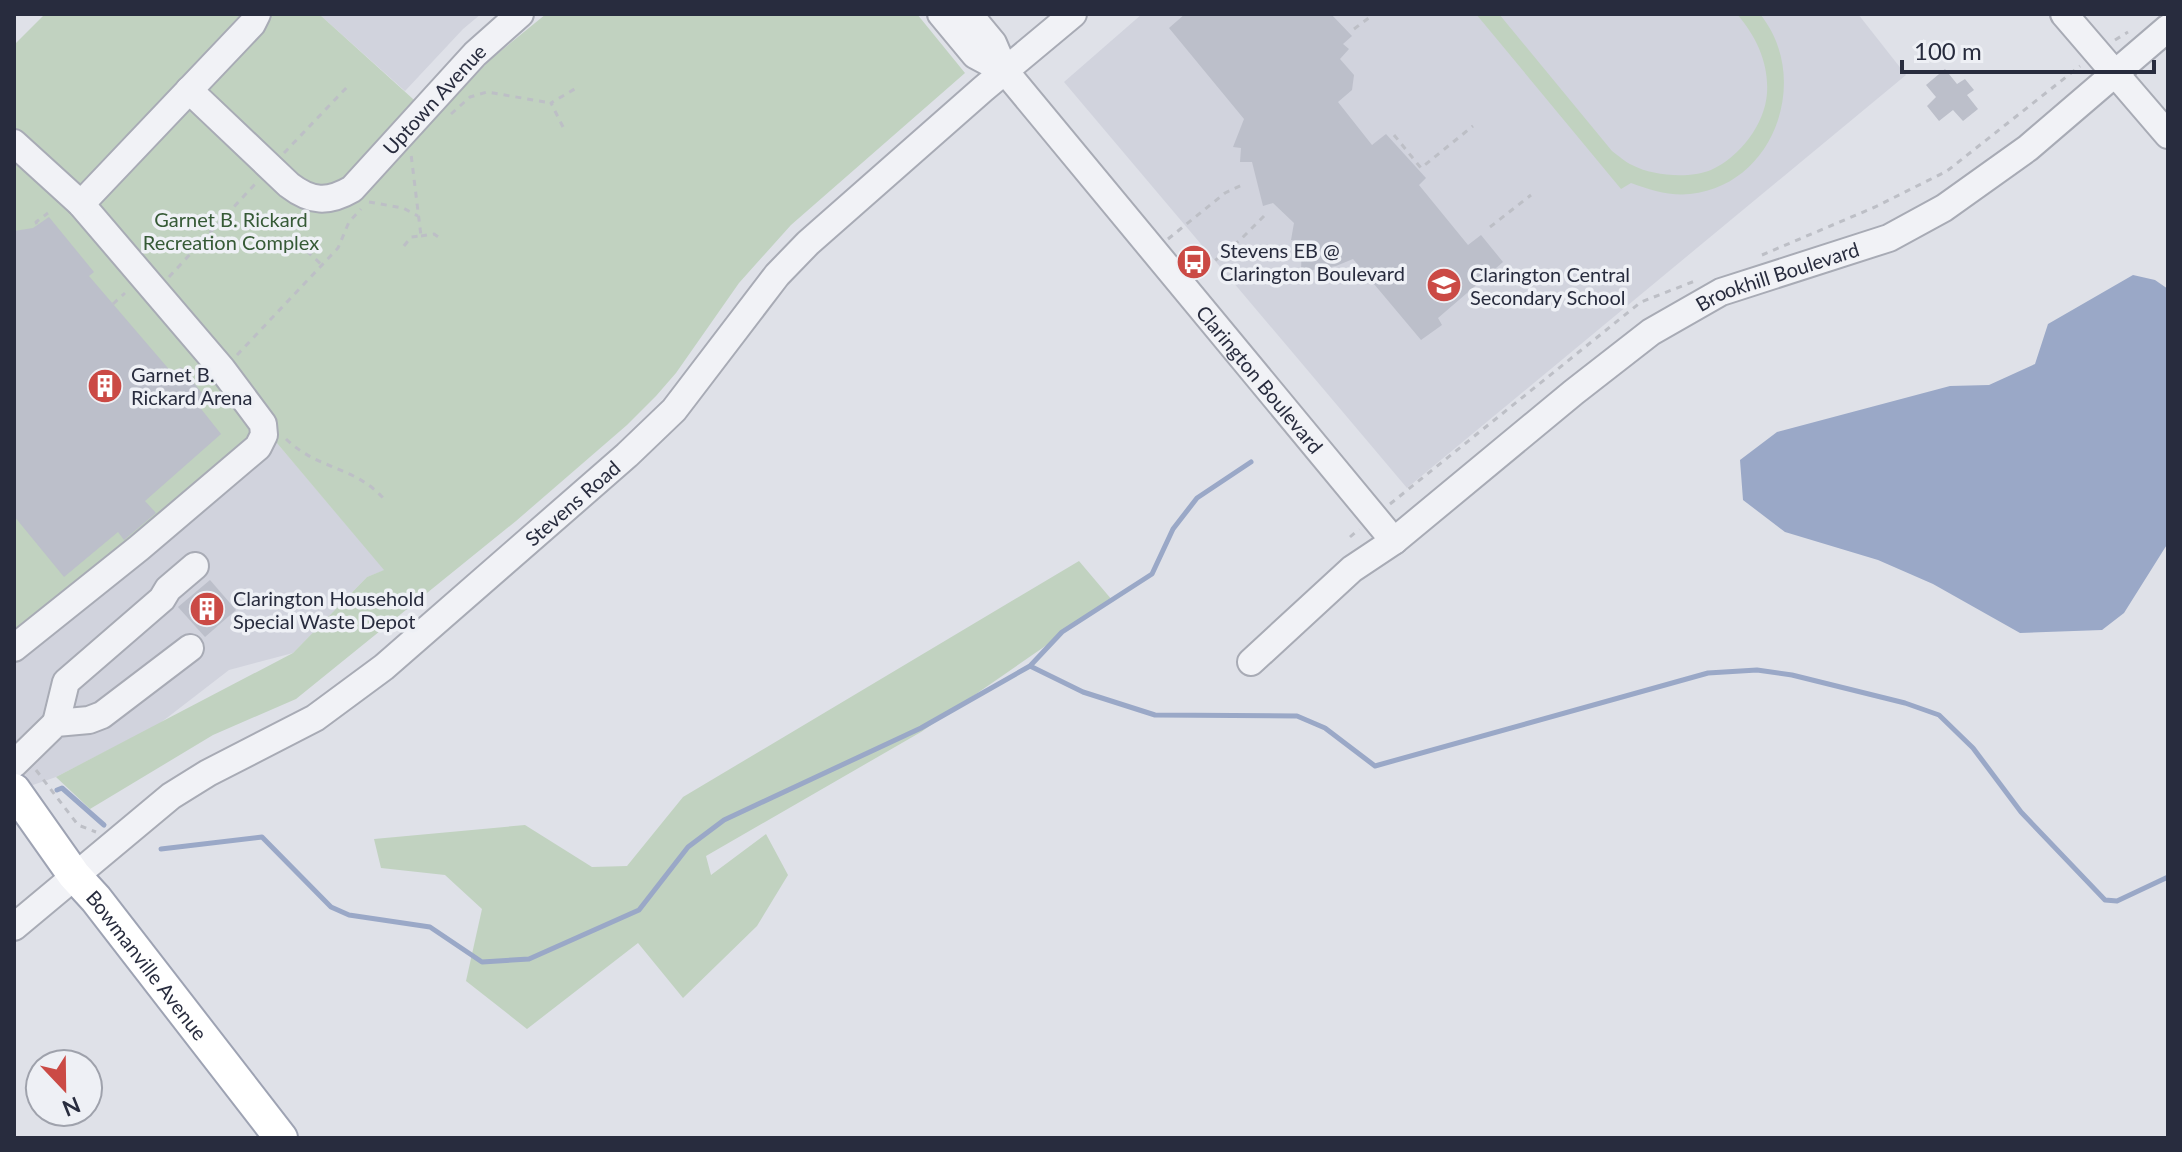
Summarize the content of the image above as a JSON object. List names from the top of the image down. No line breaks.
{"streets":{"main road":["Bowmanville Avenue"],"street":["Uptown Avenue","Brookhill Boulevard","Clarington Boulevard","Stevens Road"]},"crossings":[["Brookhill Boulevard","Clarington Boulevard"],["Clarington Boulevard","Stevens Road"],["Stevens Road","Bowmanville Avenue"]],"parks":["Garnet B. Rickard Recreation Complex"],"places":{"bus stop":["Stevens EB @ Clarington Boulevard"],"school or university":["Clarington Central Secondary School"],"building":["Garnet B. Rickard Arena","Clarington Household Special Waste Depot"]},"scale_bar":"100 m","north":"bottom"}
